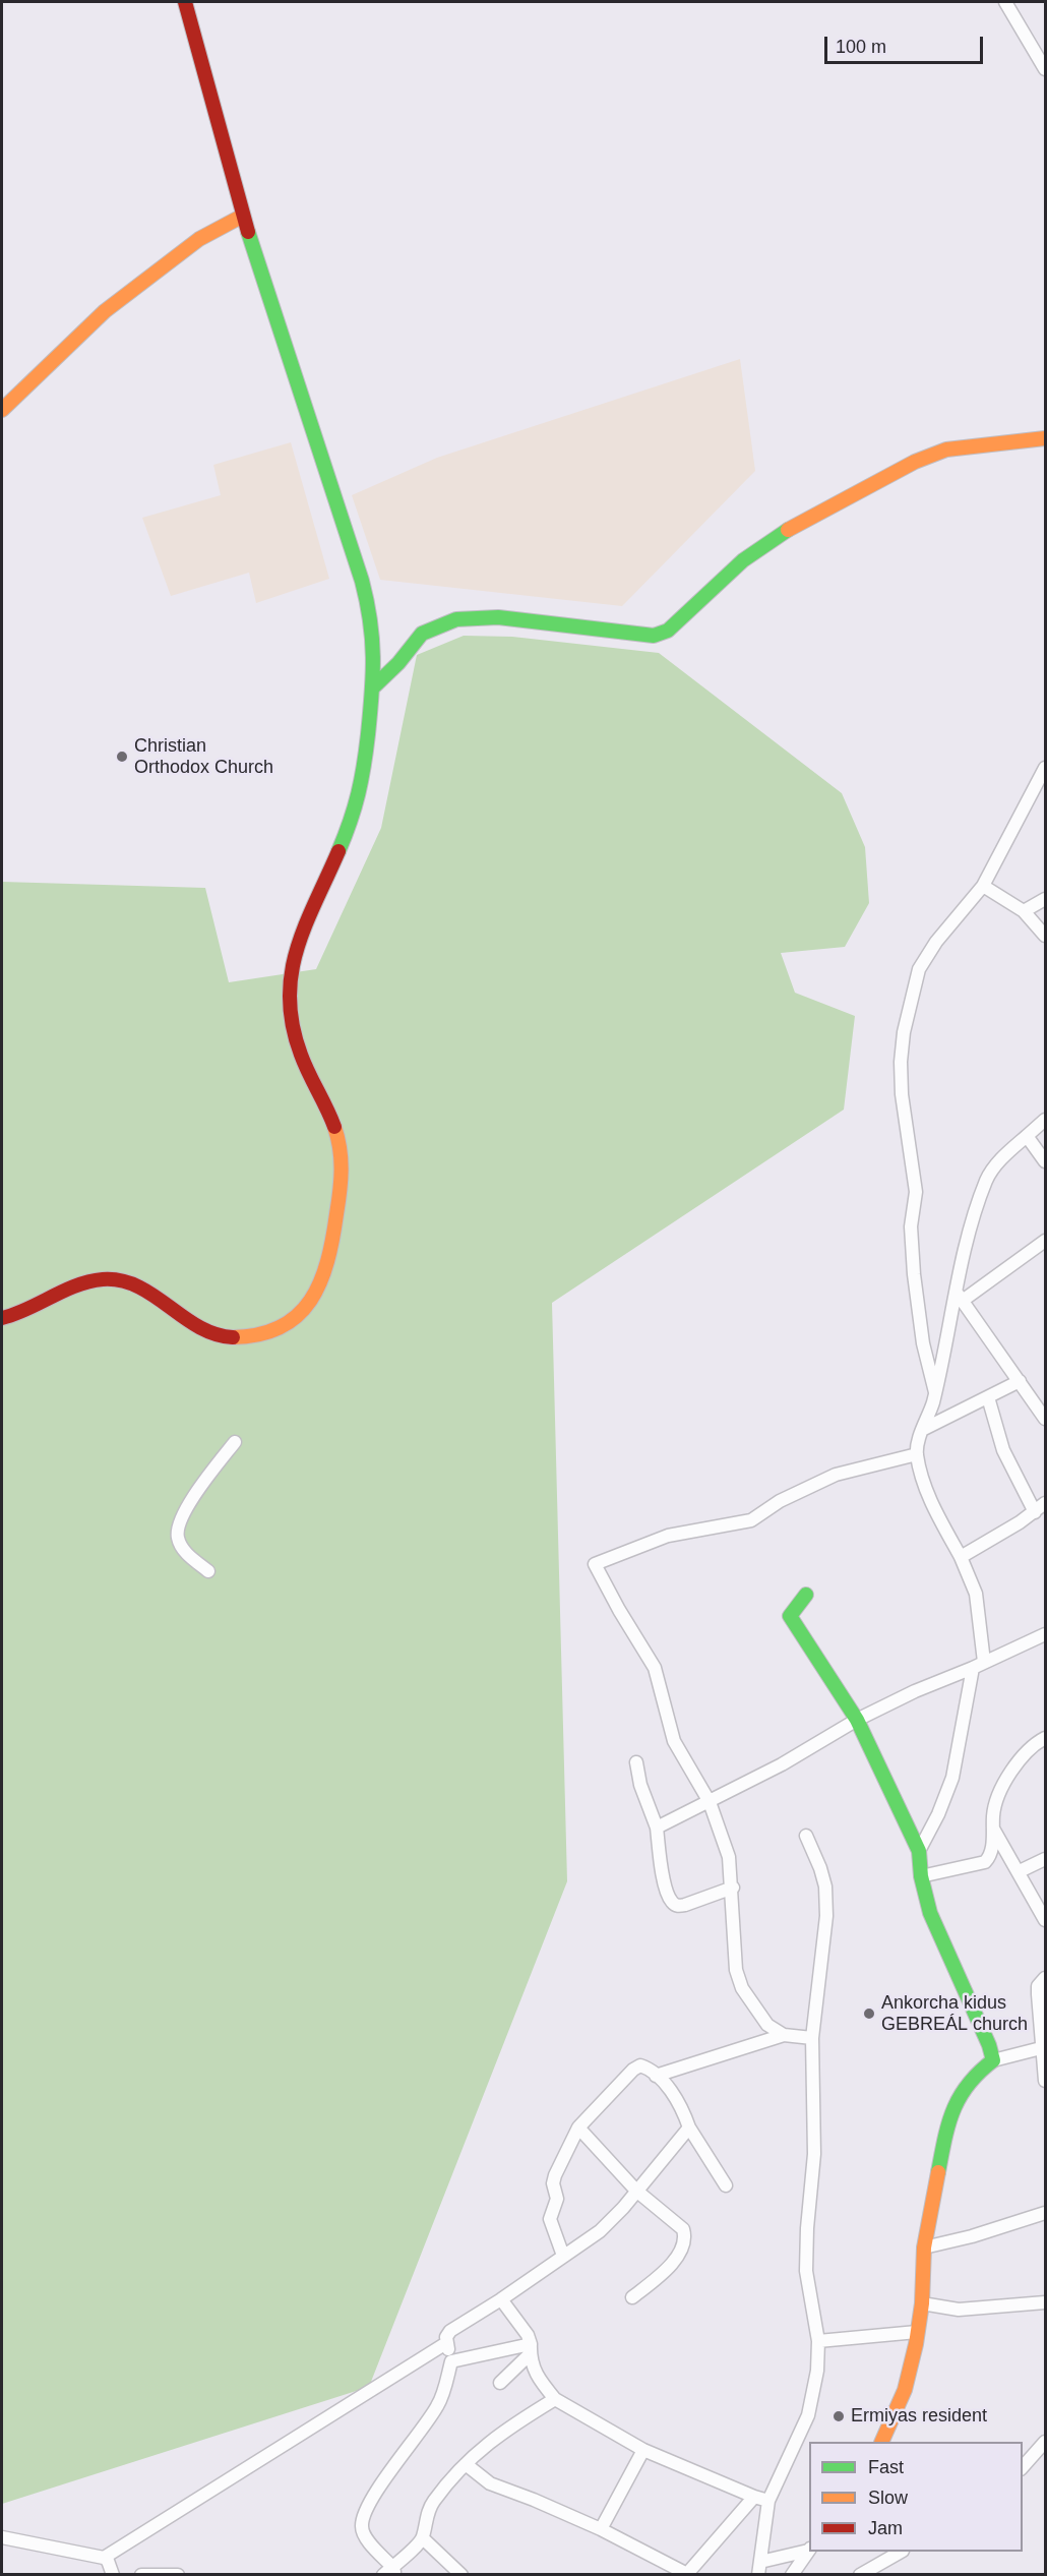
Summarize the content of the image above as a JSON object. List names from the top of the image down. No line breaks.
{"places":["Christian Orthodox Church","Ankorcha kidus GEBREÁL church","Ermiyas resident"],"legend":["Fast","Slow","Jam"],"scale_bar":"100 m"}
